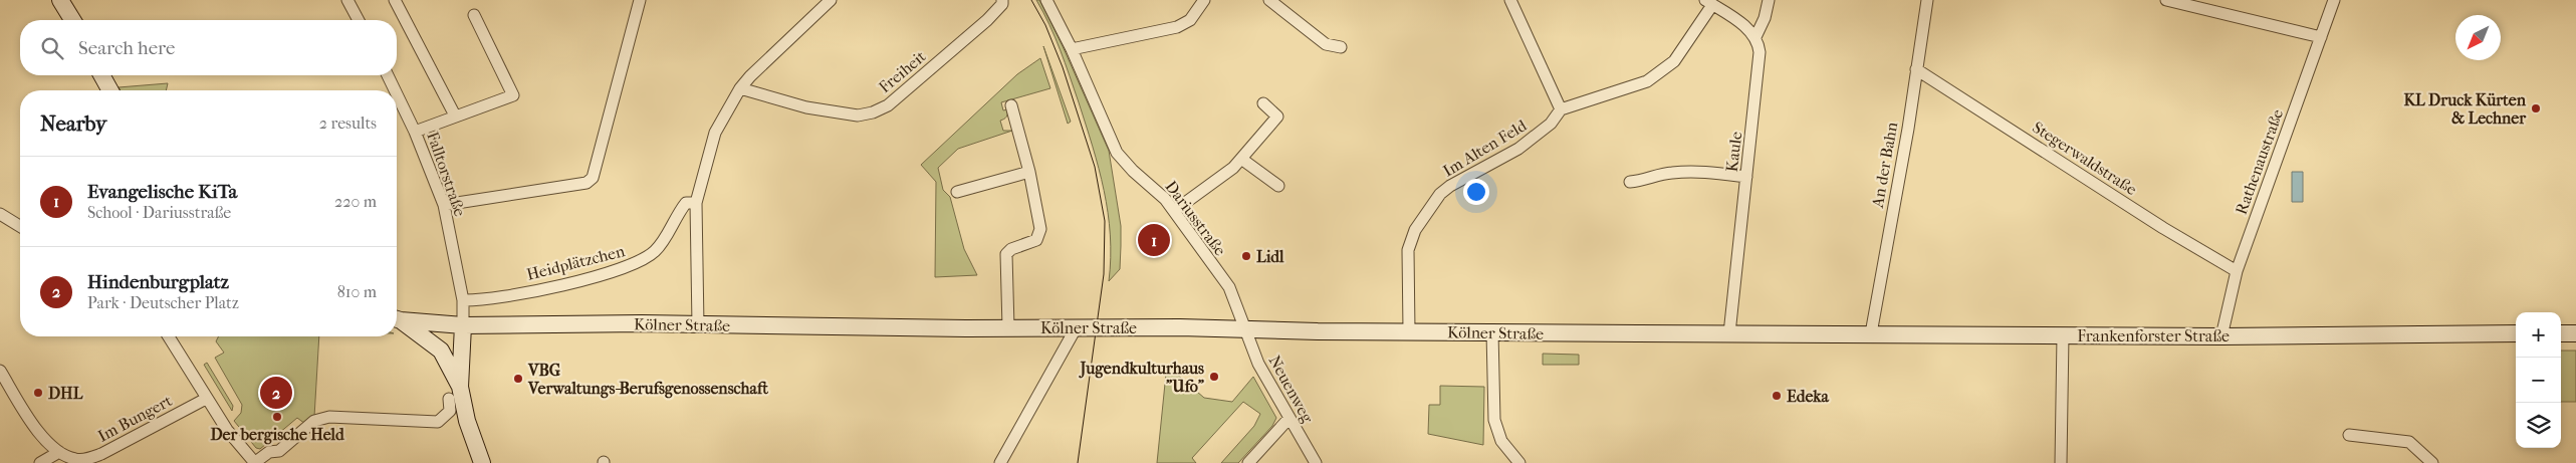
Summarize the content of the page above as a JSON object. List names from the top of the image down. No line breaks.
{"streets":{"main road":["Kölner Straße","Frankenforster Straße"],"street":["Freiheit","Im Alten Feld","Kaule","Stegerwaldstraße","Rathenaustraße","An der Bahn","Falltorstraße","Dariusstraße","Heidplätzchen","Neuenweg","Im Bungert"]},"crossings":[["Im Alten Feld","Kölner Straße"],["Kaule","Kölner Straße"],["Stegerwaldstraße","Rathenaustraße"],["Stegerwaldstraße","An der Bahn"],["Rathenaustraße","Frankenforster Straße"],["An der Bahn","Frankenforster Straße"],["Falltorstraße","Heidplätzchen"],["Falltorstraße","Kölner Straße"],["Dariusstraße","Kölner Straße"],["Dariusstraße","Neuenweg"],["Kölner Straße","Frankenforster Straße"],["Kölner Straße","Neuenweg"]],"places":["KL Druck Kürten & Lechner","Lidl","Jugendkulturhaus \"Ufo\"","VBG Verwaltungs-Berufsgenossenschaft","DHL","Edeka","Der bergische Held"],"north":"bottom left","page":{"search":"Search here","heading":["Nearby","2 results"],"list":[{"mark":"1","name":"Evangelische KiTa","note":"School · Dariusstraße","value":"220 m"},{"mark":"2","name":"Hindenburgplatz","note":"Park · Deutscher Platz","value":"810 m"}],"pins":["1","2"],"map_buttons":["+","−"]}}
